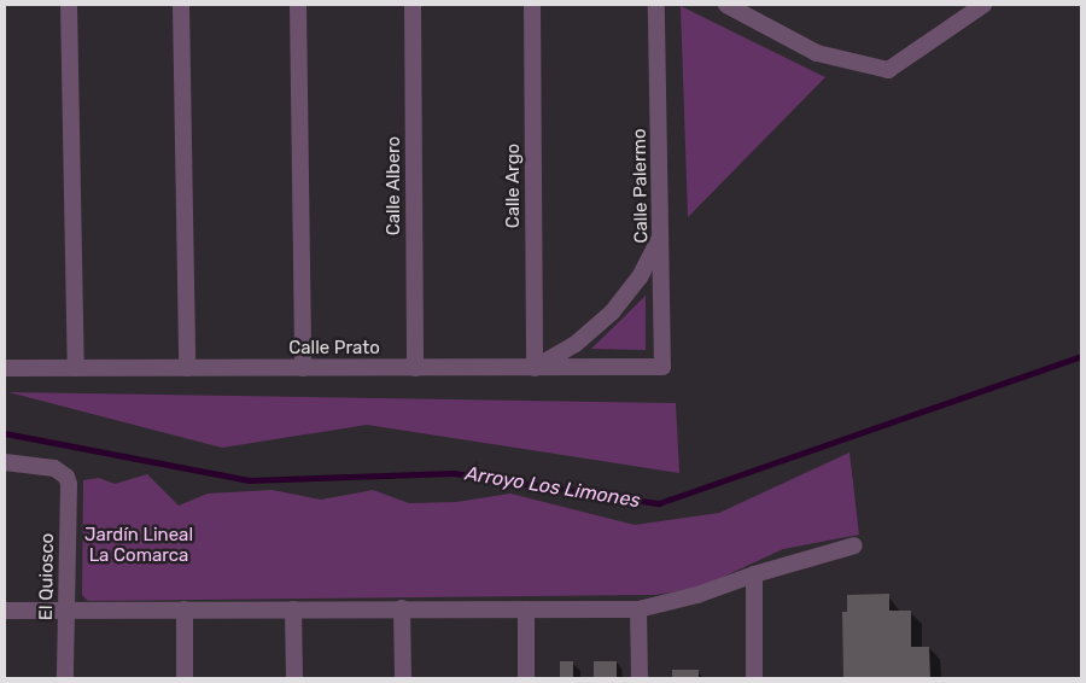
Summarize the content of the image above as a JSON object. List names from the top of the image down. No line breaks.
{"streets":{"street":["Calle Albero","Calle Argo","Calle Palermo","Calle Prato","El Quiosco"]},"crossings":[["Calle Albero","Calle Prato"],["Calle Argo","Calle Prato"],["Calle Palermo","Calle Prato"]],"water":["Arroyo Los Limones"],"parks":["Jardín Lineal La Comarca"]}
